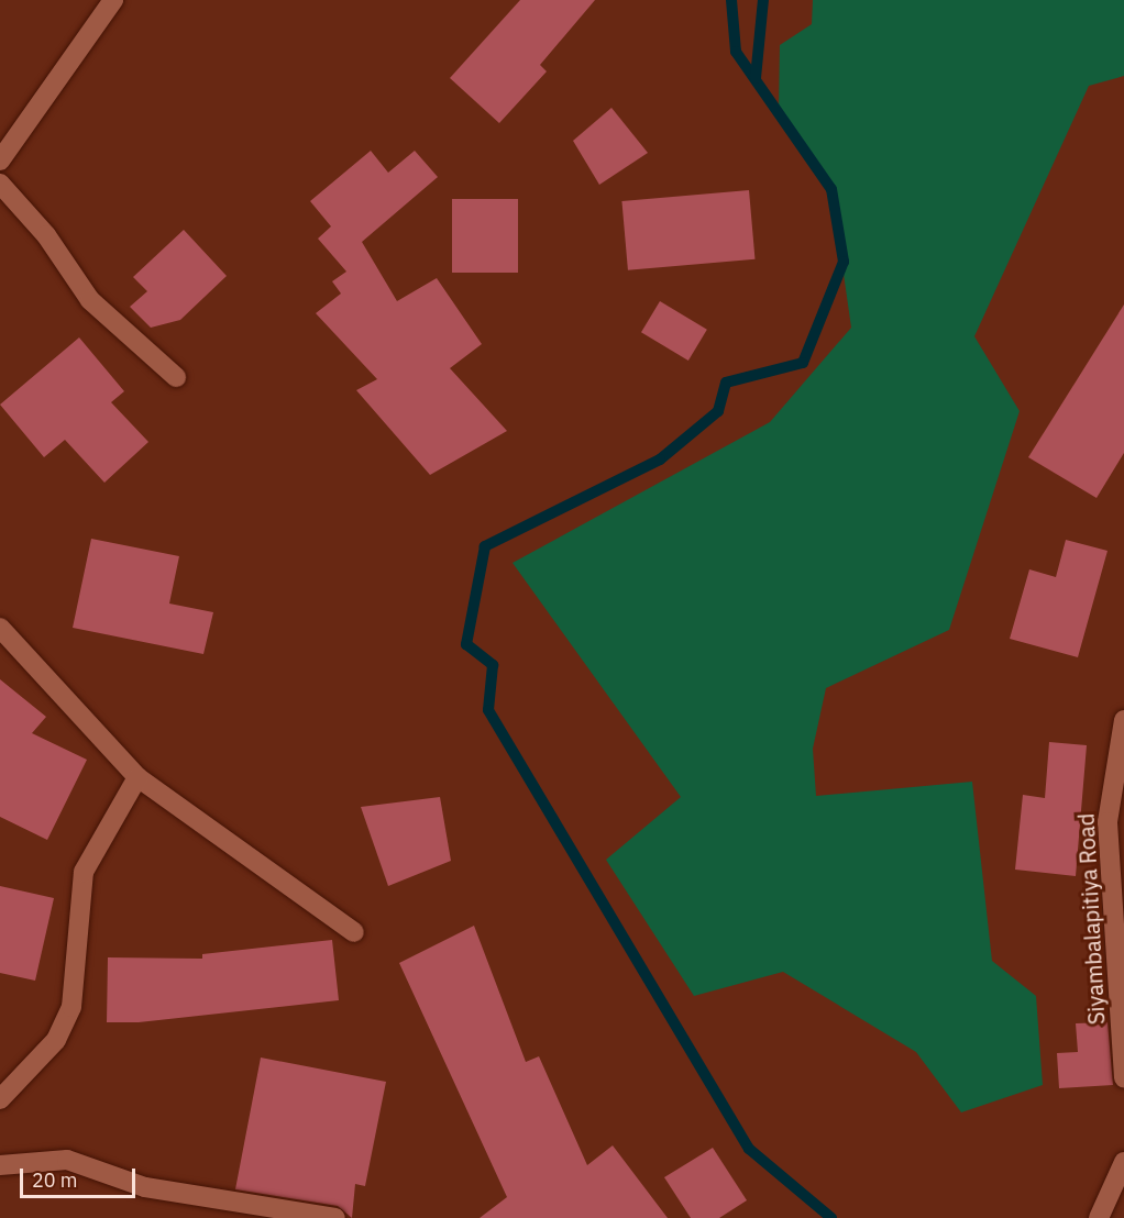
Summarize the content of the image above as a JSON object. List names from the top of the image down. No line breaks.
{"streets":{"street":["Siyambalapitiya Road"]},"scale_bar":"20 m"}
